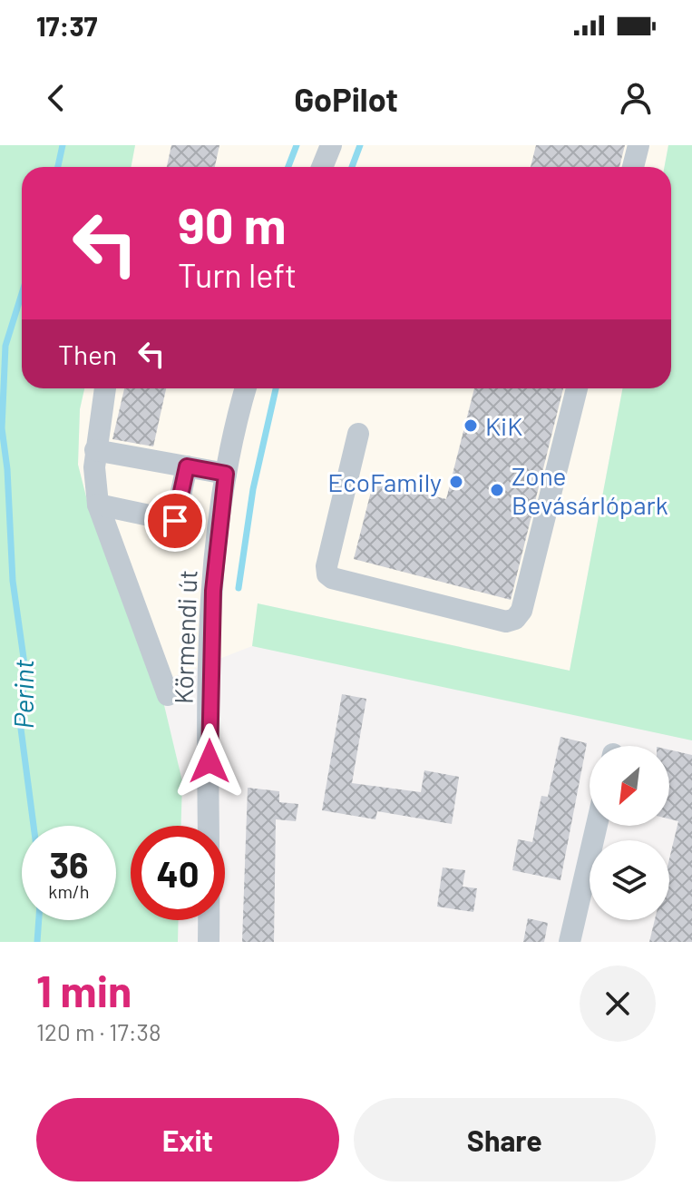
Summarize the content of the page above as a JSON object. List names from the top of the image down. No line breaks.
{"streets":{"street":["Körmendi út"]},"water":["Perint"],"places":["KiK","EcoFamily","Zone Bevásárlópark"],"north":"bottom left","page":{"status":"17:37","header":"GoPilot","turn":["90 m","Turn left"],"then":"Then","speed":"36 km/h","limit":"40","heading":["1 min","120 m · 17:38"],"buttons":["Exit","Share"]}}
